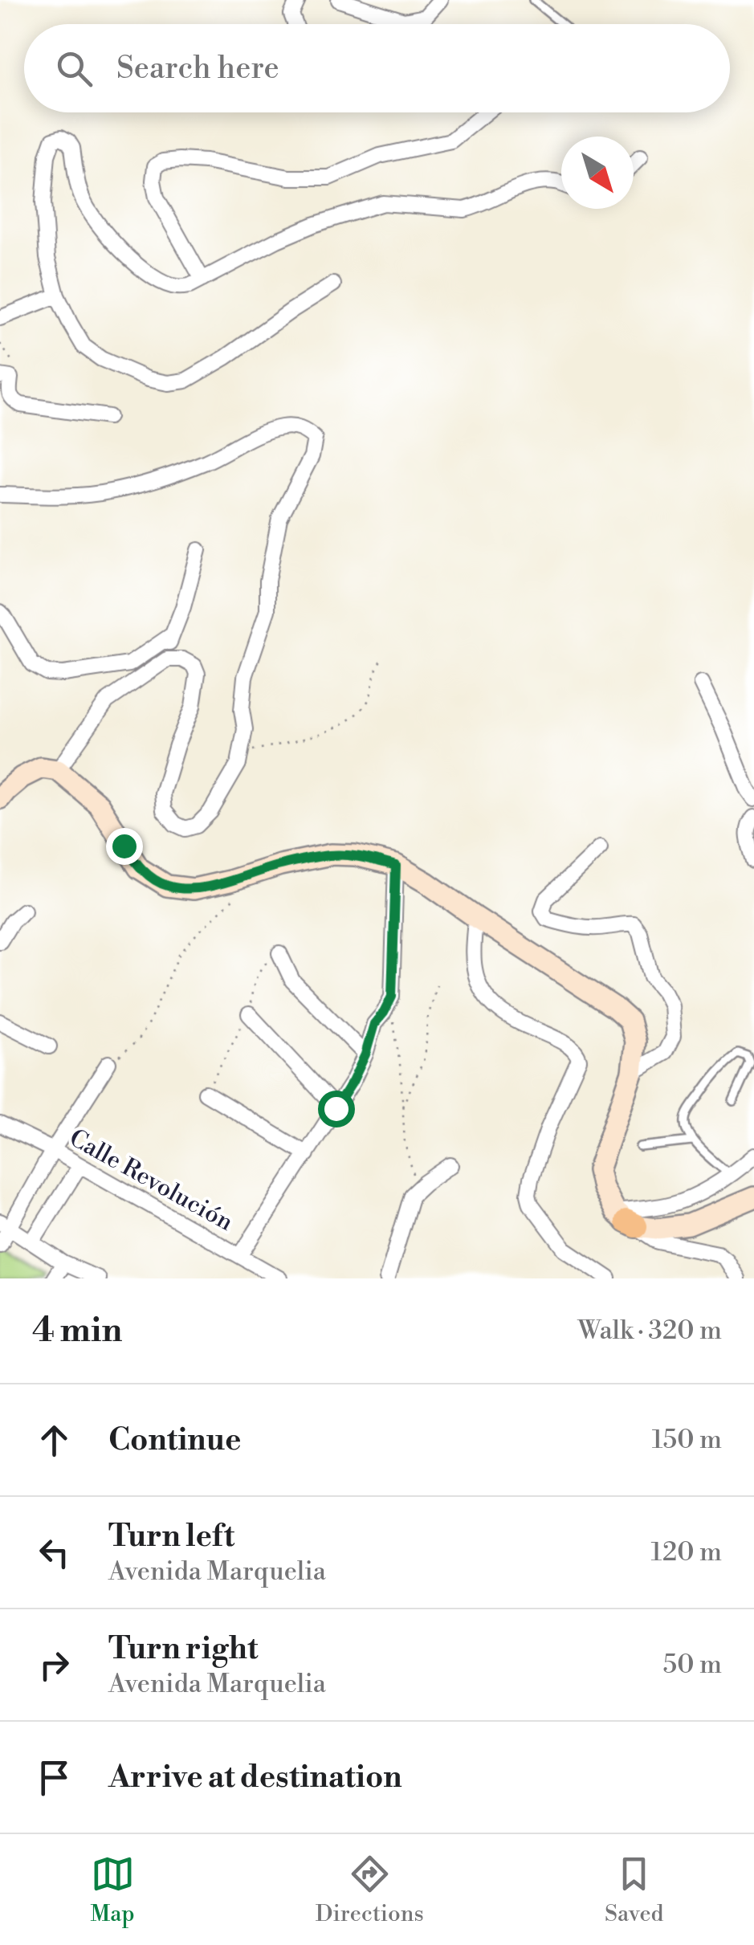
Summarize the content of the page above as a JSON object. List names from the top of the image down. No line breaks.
{"streets":{"street":["Calle Revolución"]},"north":"bottom right","page":{"search":"Search here","heading":["4 min","Walk · 320 m"],"list":[["Continue","150 m"],["Turn left","Avenida Marquelia","120 m"],["Turn right","Avenida Marquelia","50 m"],"Arrive at destination"],"nav":["Map","Directions","Saved"]}}
